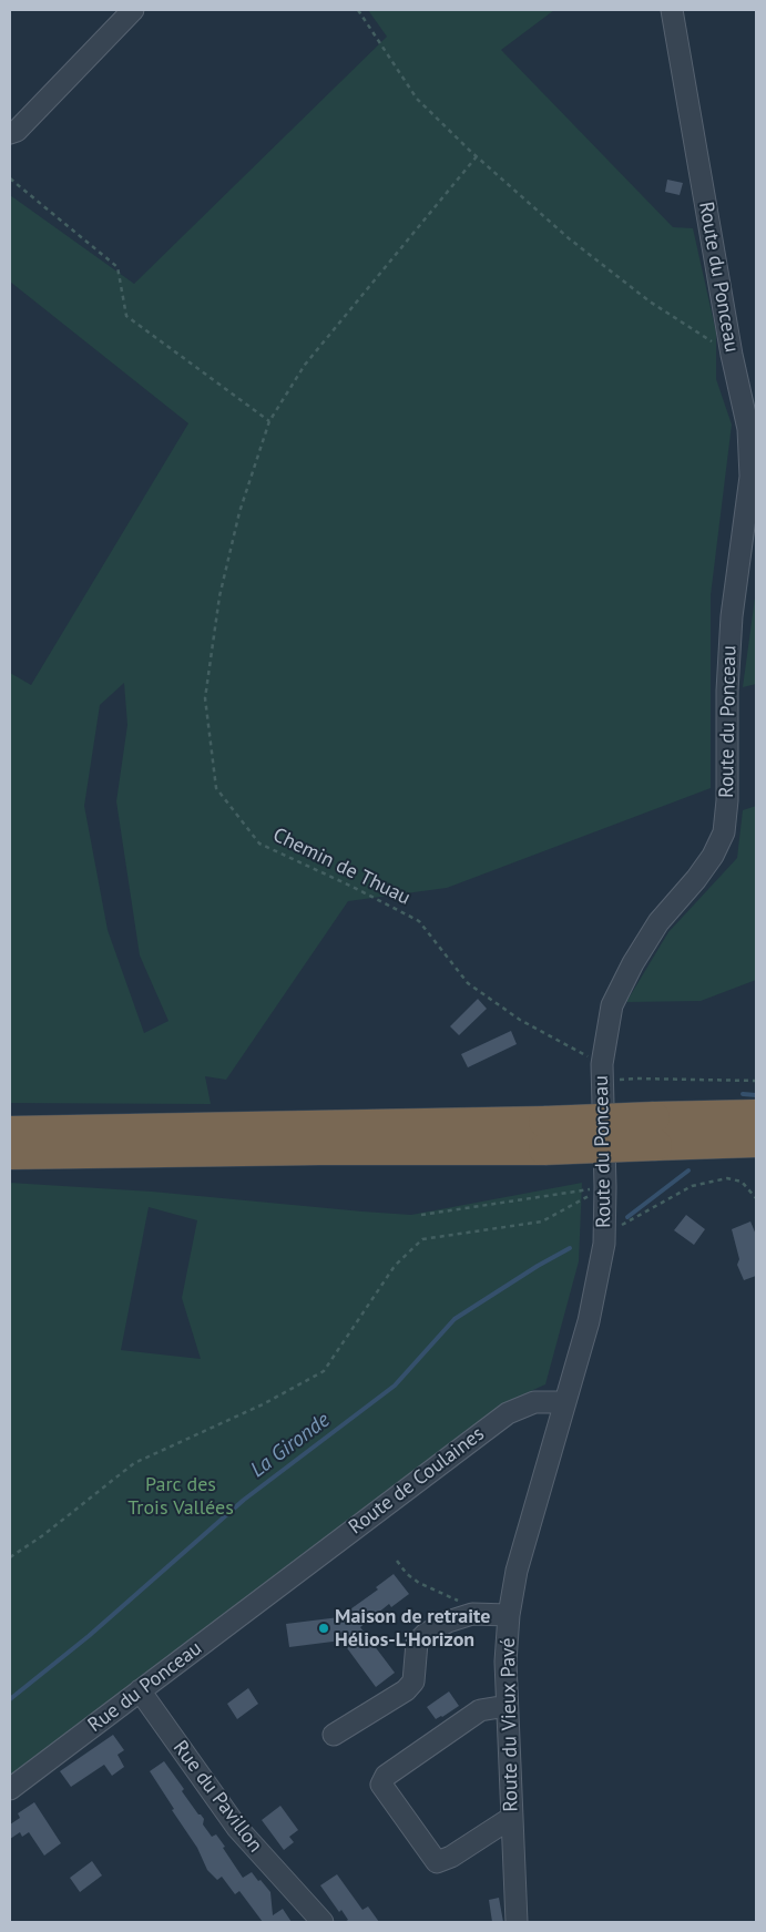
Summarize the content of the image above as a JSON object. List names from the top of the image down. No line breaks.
{"streets":{"street":["Route du Ponceau","Route de Coulaines","Rue du Ponceau","Route du Vieux Pavé","Rue du Pavillon"],"path":["Chemin de Thuau"]},"crossings":[["Route du Ponceau","Chemin de Thuau"],["Route du Ponceau","Route de Coulaines"],["Route du Ponceau","Route du Vieux Pavé"],["Route de Coulaines","Rue du Ponceau"],["Route de Coulaines","Route du Vieux Pavé"],["Rue du Ponceau","Rue du Pavillon"]],"water":["La Gironde"],"parks":["Parc des Trois Vallées"],"places":["Maison de retraite Hélios-L'Horizon"]}
